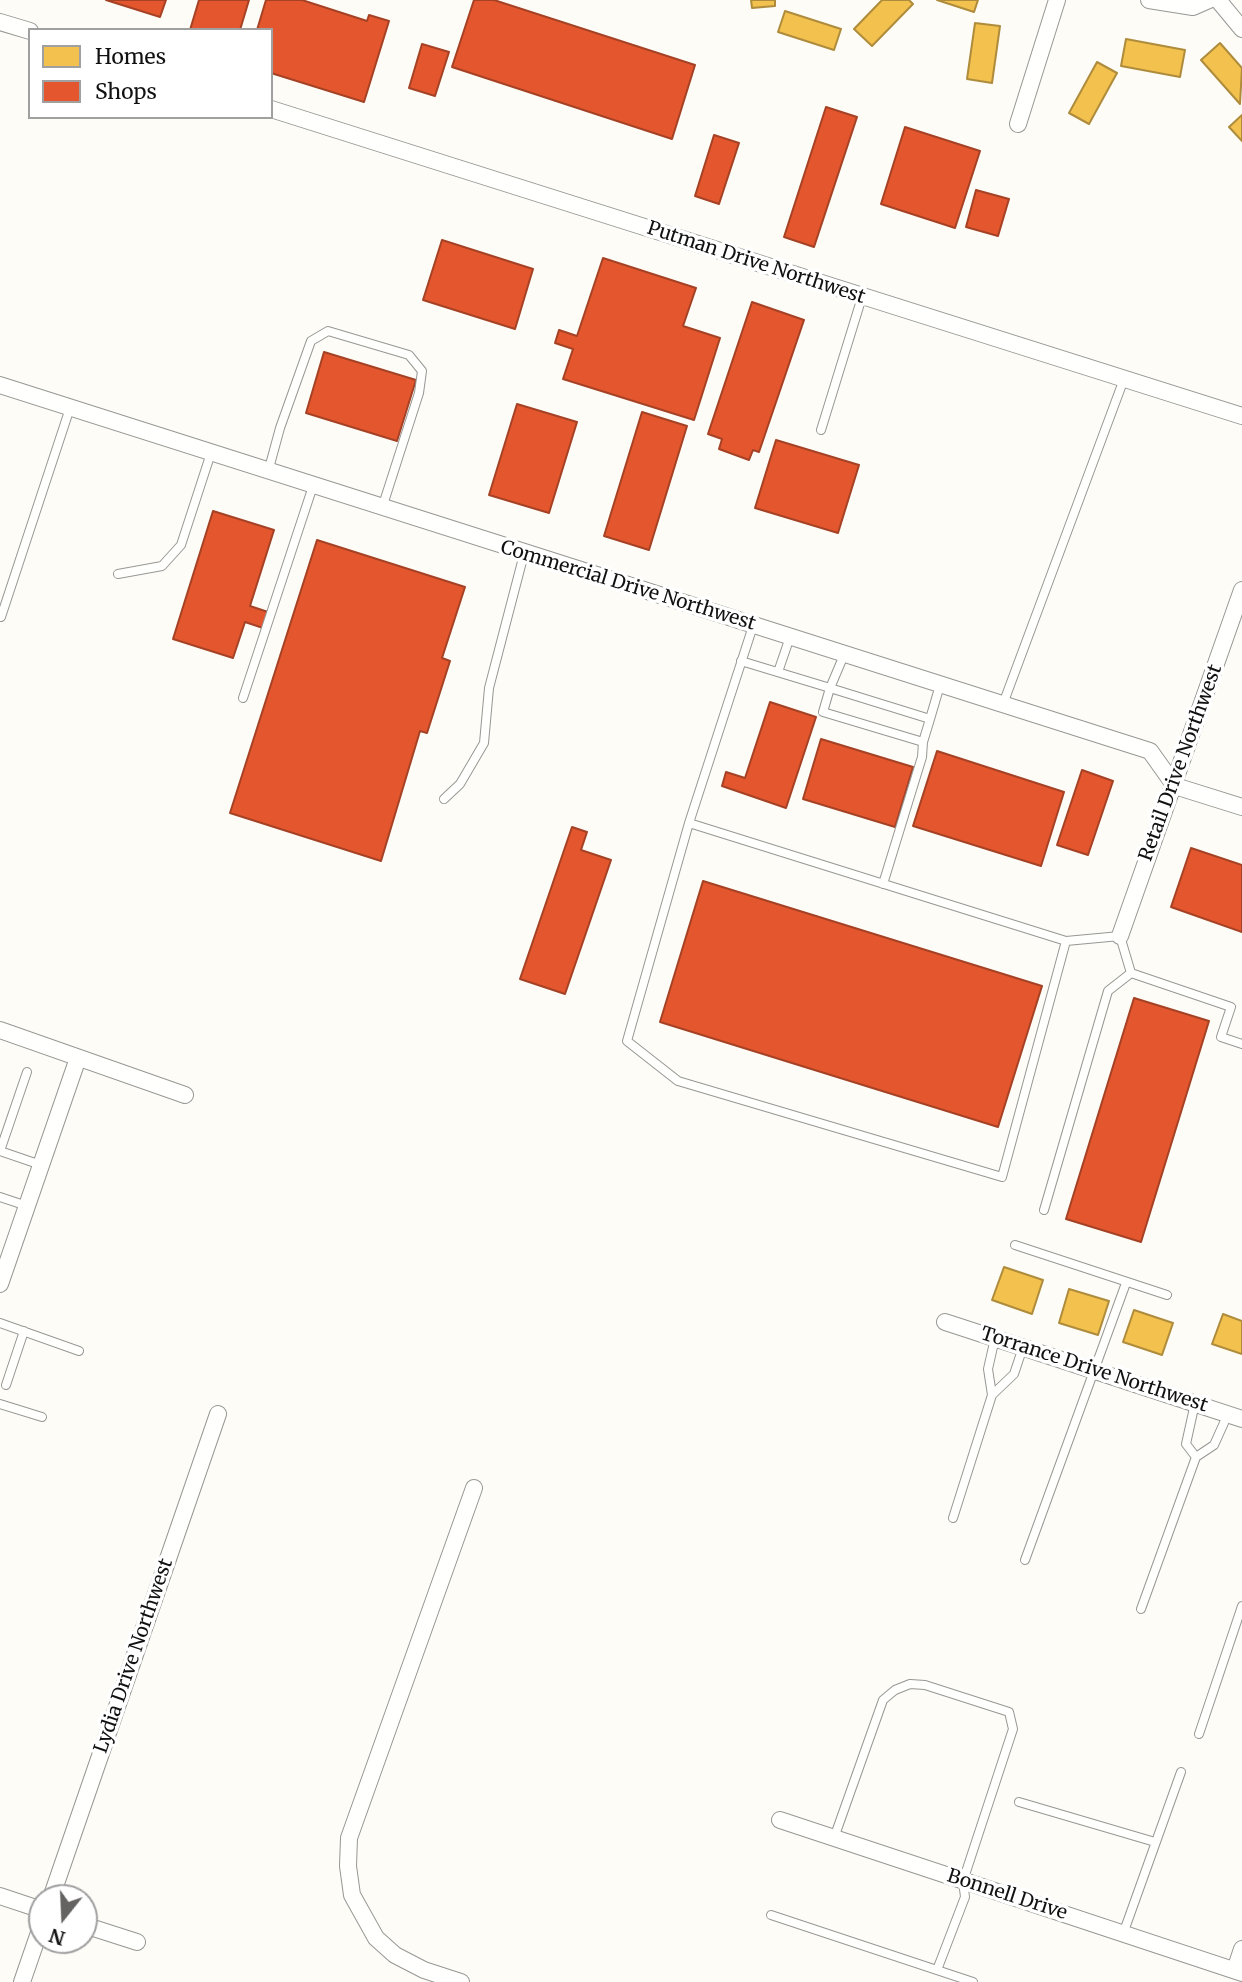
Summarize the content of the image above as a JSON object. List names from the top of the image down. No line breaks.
{"streets":{"street":["Putman Drive Northwest","Commercial Drive Northwest","Retail Drive Northwest","Torrance Drive Northwest","Lydia Drive Northwest","Bonnell Drive"]},"crossings":[["Commercial Drive Northwest","Retail Drive Northwest"]],"legend":["Homes","Shops"],"north":"bottom"}
